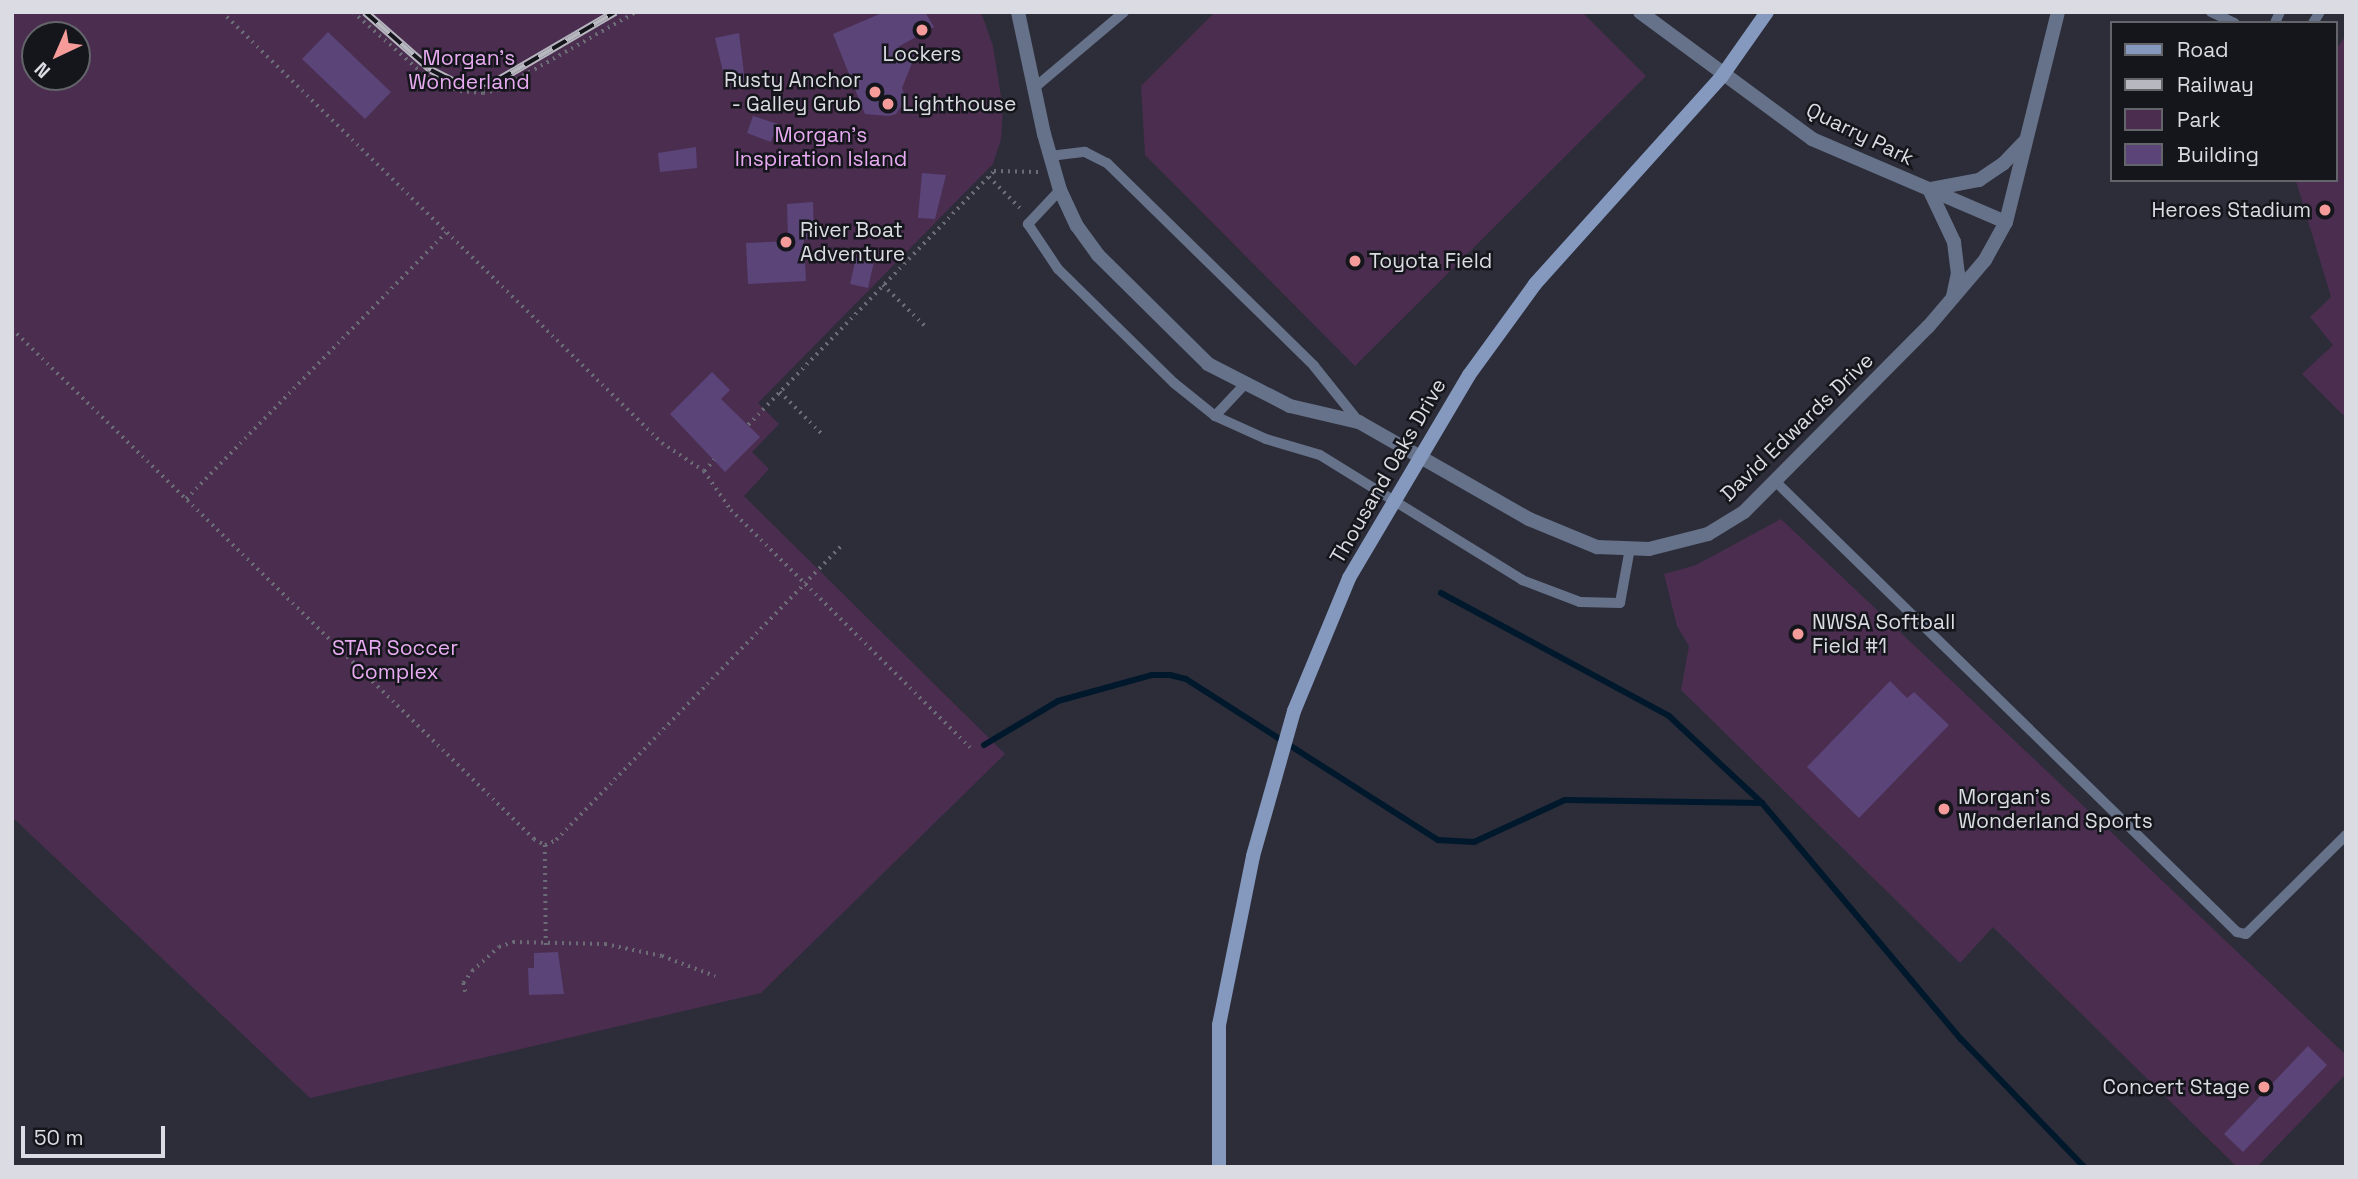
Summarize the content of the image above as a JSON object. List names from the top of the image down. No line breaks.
{"streets":{"main road":["Thousand Oaks Drive"],"street":["Quarry Park","David Edwards Drive"]},"crossings":[["Quarry Park","David Edwards Drive"],["Quarry Park","Thousand Oaks Drive"]],"parks":["Morgan's Wonderland","Morgan's Inspiration Island","STAR Soccer Complex"],"places":["Lockers","Rusty Anchor - Galley Grub","Lighthouse","Heroes Stadium","River Boat Adventure","Toyota Field","NWSA Softball Field #1","Morgan’s Wonderland Sports","Concert Stage"],"legend":["Road","Railway","Park","Building"],"scale_bar":"50 m","north":"bottom left"}
